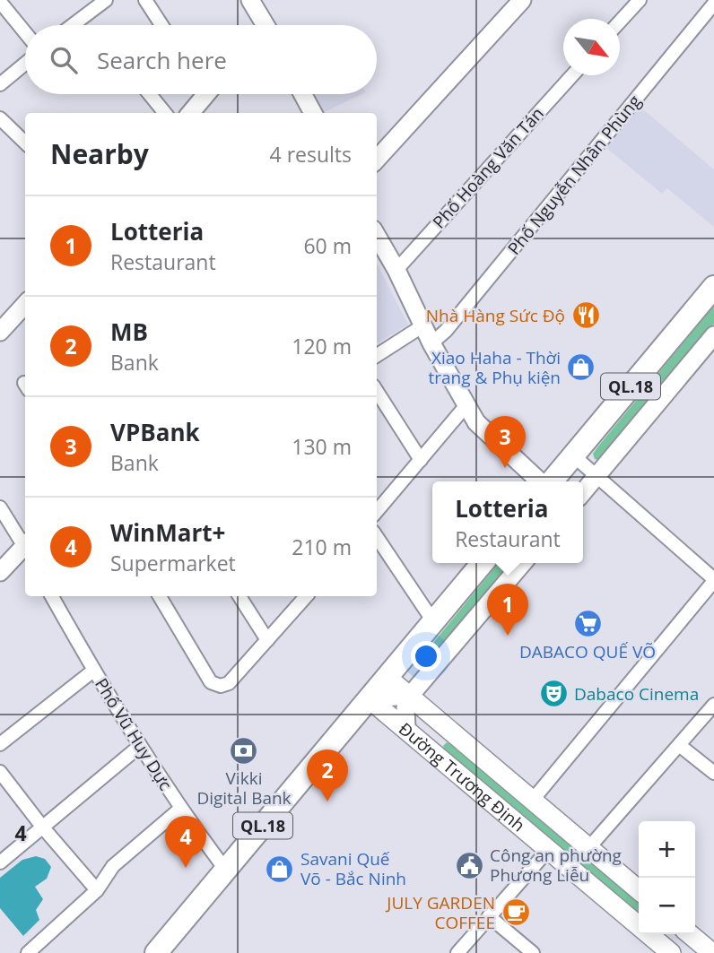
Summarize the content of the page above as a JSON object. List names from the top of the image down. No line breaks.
{"streets":{"highway":["QL.18"],"main road":["Đường Trương Định"],"street":["Phố Hoàng Văn Tán","Phố Nguyễn Nhân Phùng","Phố Vũ Huy Dực"]},"crossings":[["QL.18","Phố Vũ Huy Dực"],["QL.18","Đường Trương Định"]],"places":{"restaurant":["Nhà Hàng Sức Độ"],"shop":["Xiao Haha - Thời trang & Phụ kiện","Savani Quế Võ - Bắc Ninh"],"supermarket":["DABACO QUẾ VÕ"],"theatre":["Dabaco Cinema"],"bank":["Vikki Digital Bank"],"public building":["Công an phường Phương Liễu"],"cafe":["JULY GARDEN COFFEE"]},"north":"bottom right","page":{"search":"Search here","heading":["Nearby","4 results"],"list":[{"mark":"1","name":"Lotteria","note":"Restaurant","value":"60 m"},{"mark":"2","name":"MB","note":"Bank","value":"120 m"},{"mark":"3","name":"VPBank","note":"Bank","value":"130 m"},{"mark":"4","name":"WinMart+","note":"Supermarket","value":"210 m"}],"pins":["3","1","2","4"],"popup":["Lotteria","Restaurant"],"map_buttons":["+","−"]},"grid":{"rows":["4"]}}
